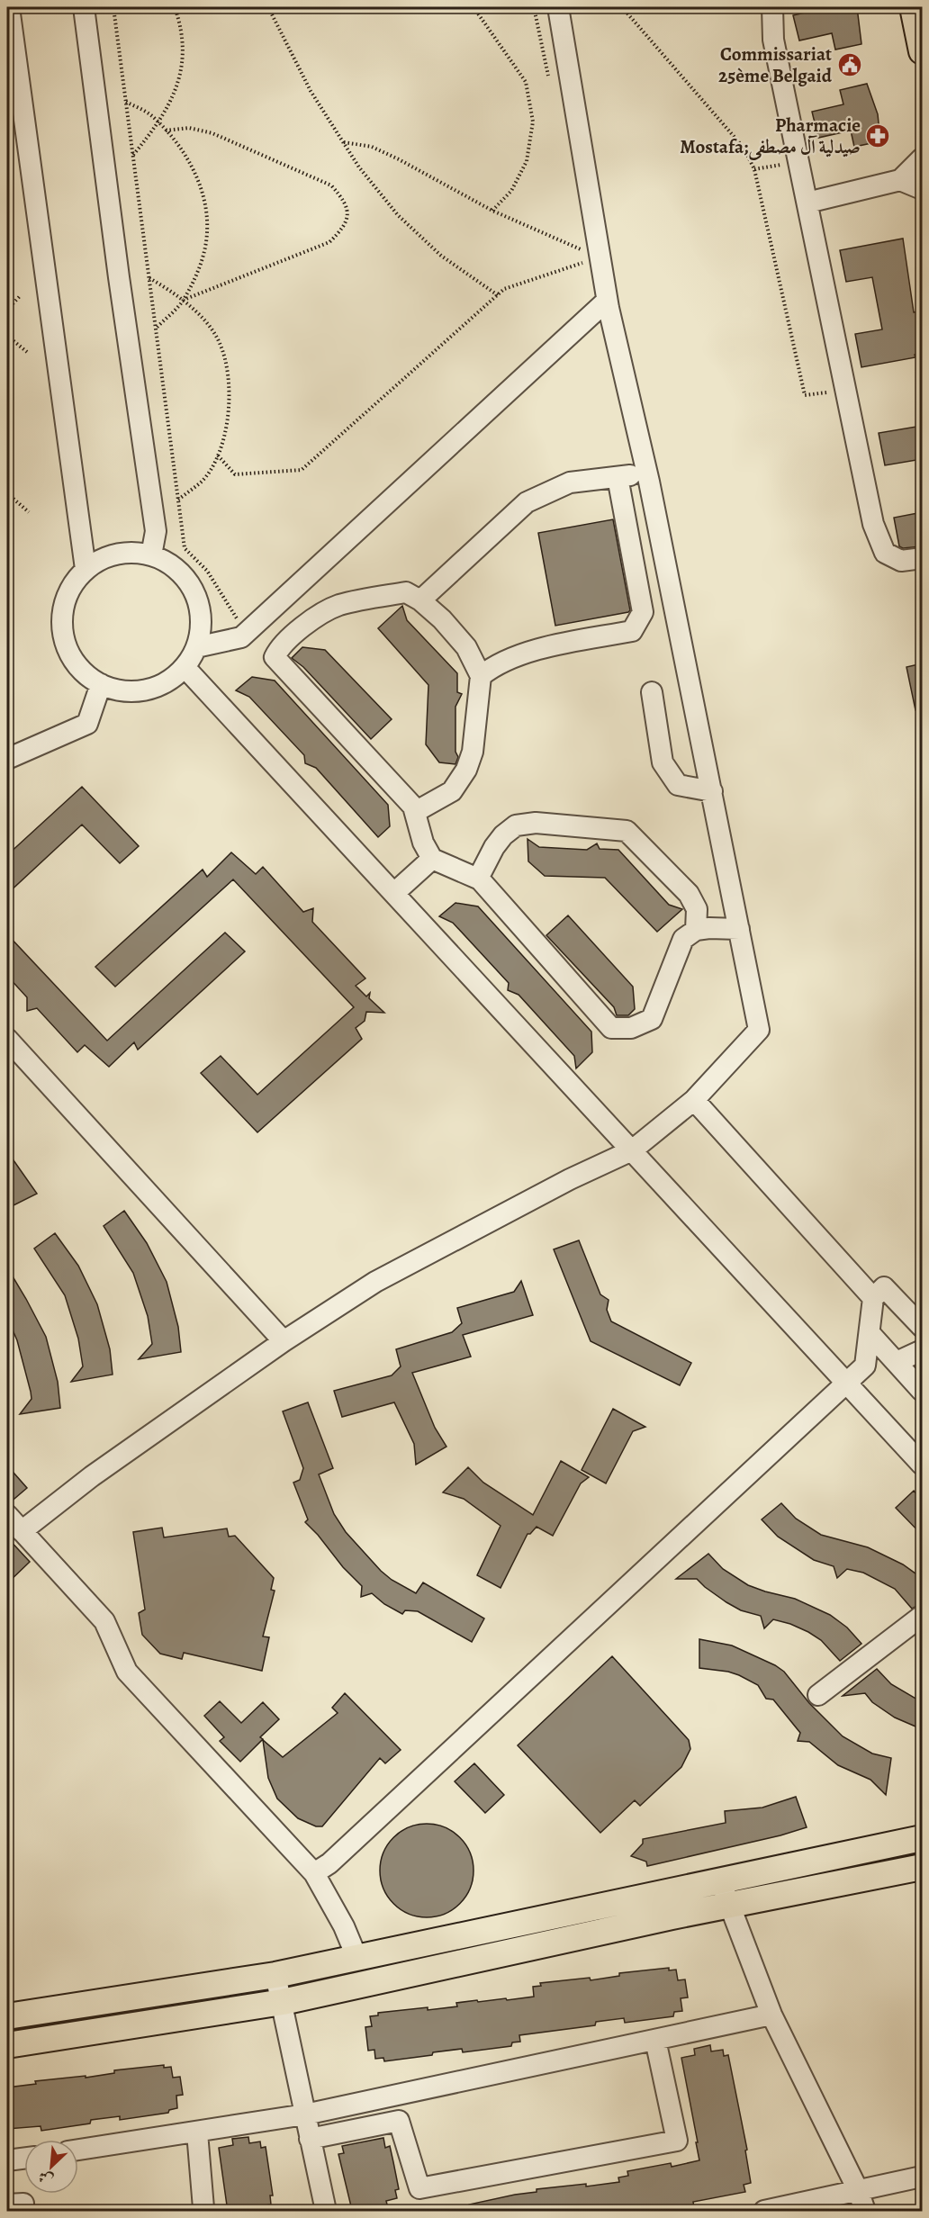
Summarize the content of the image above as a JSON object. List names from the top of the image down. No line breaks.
{"places":{"public building":["Commissariat 25ème Belgaid"],"pharmacy":["Pharmacie Mostafa;صيدلية آل مصطفى"]},"north":"bottom left"}
